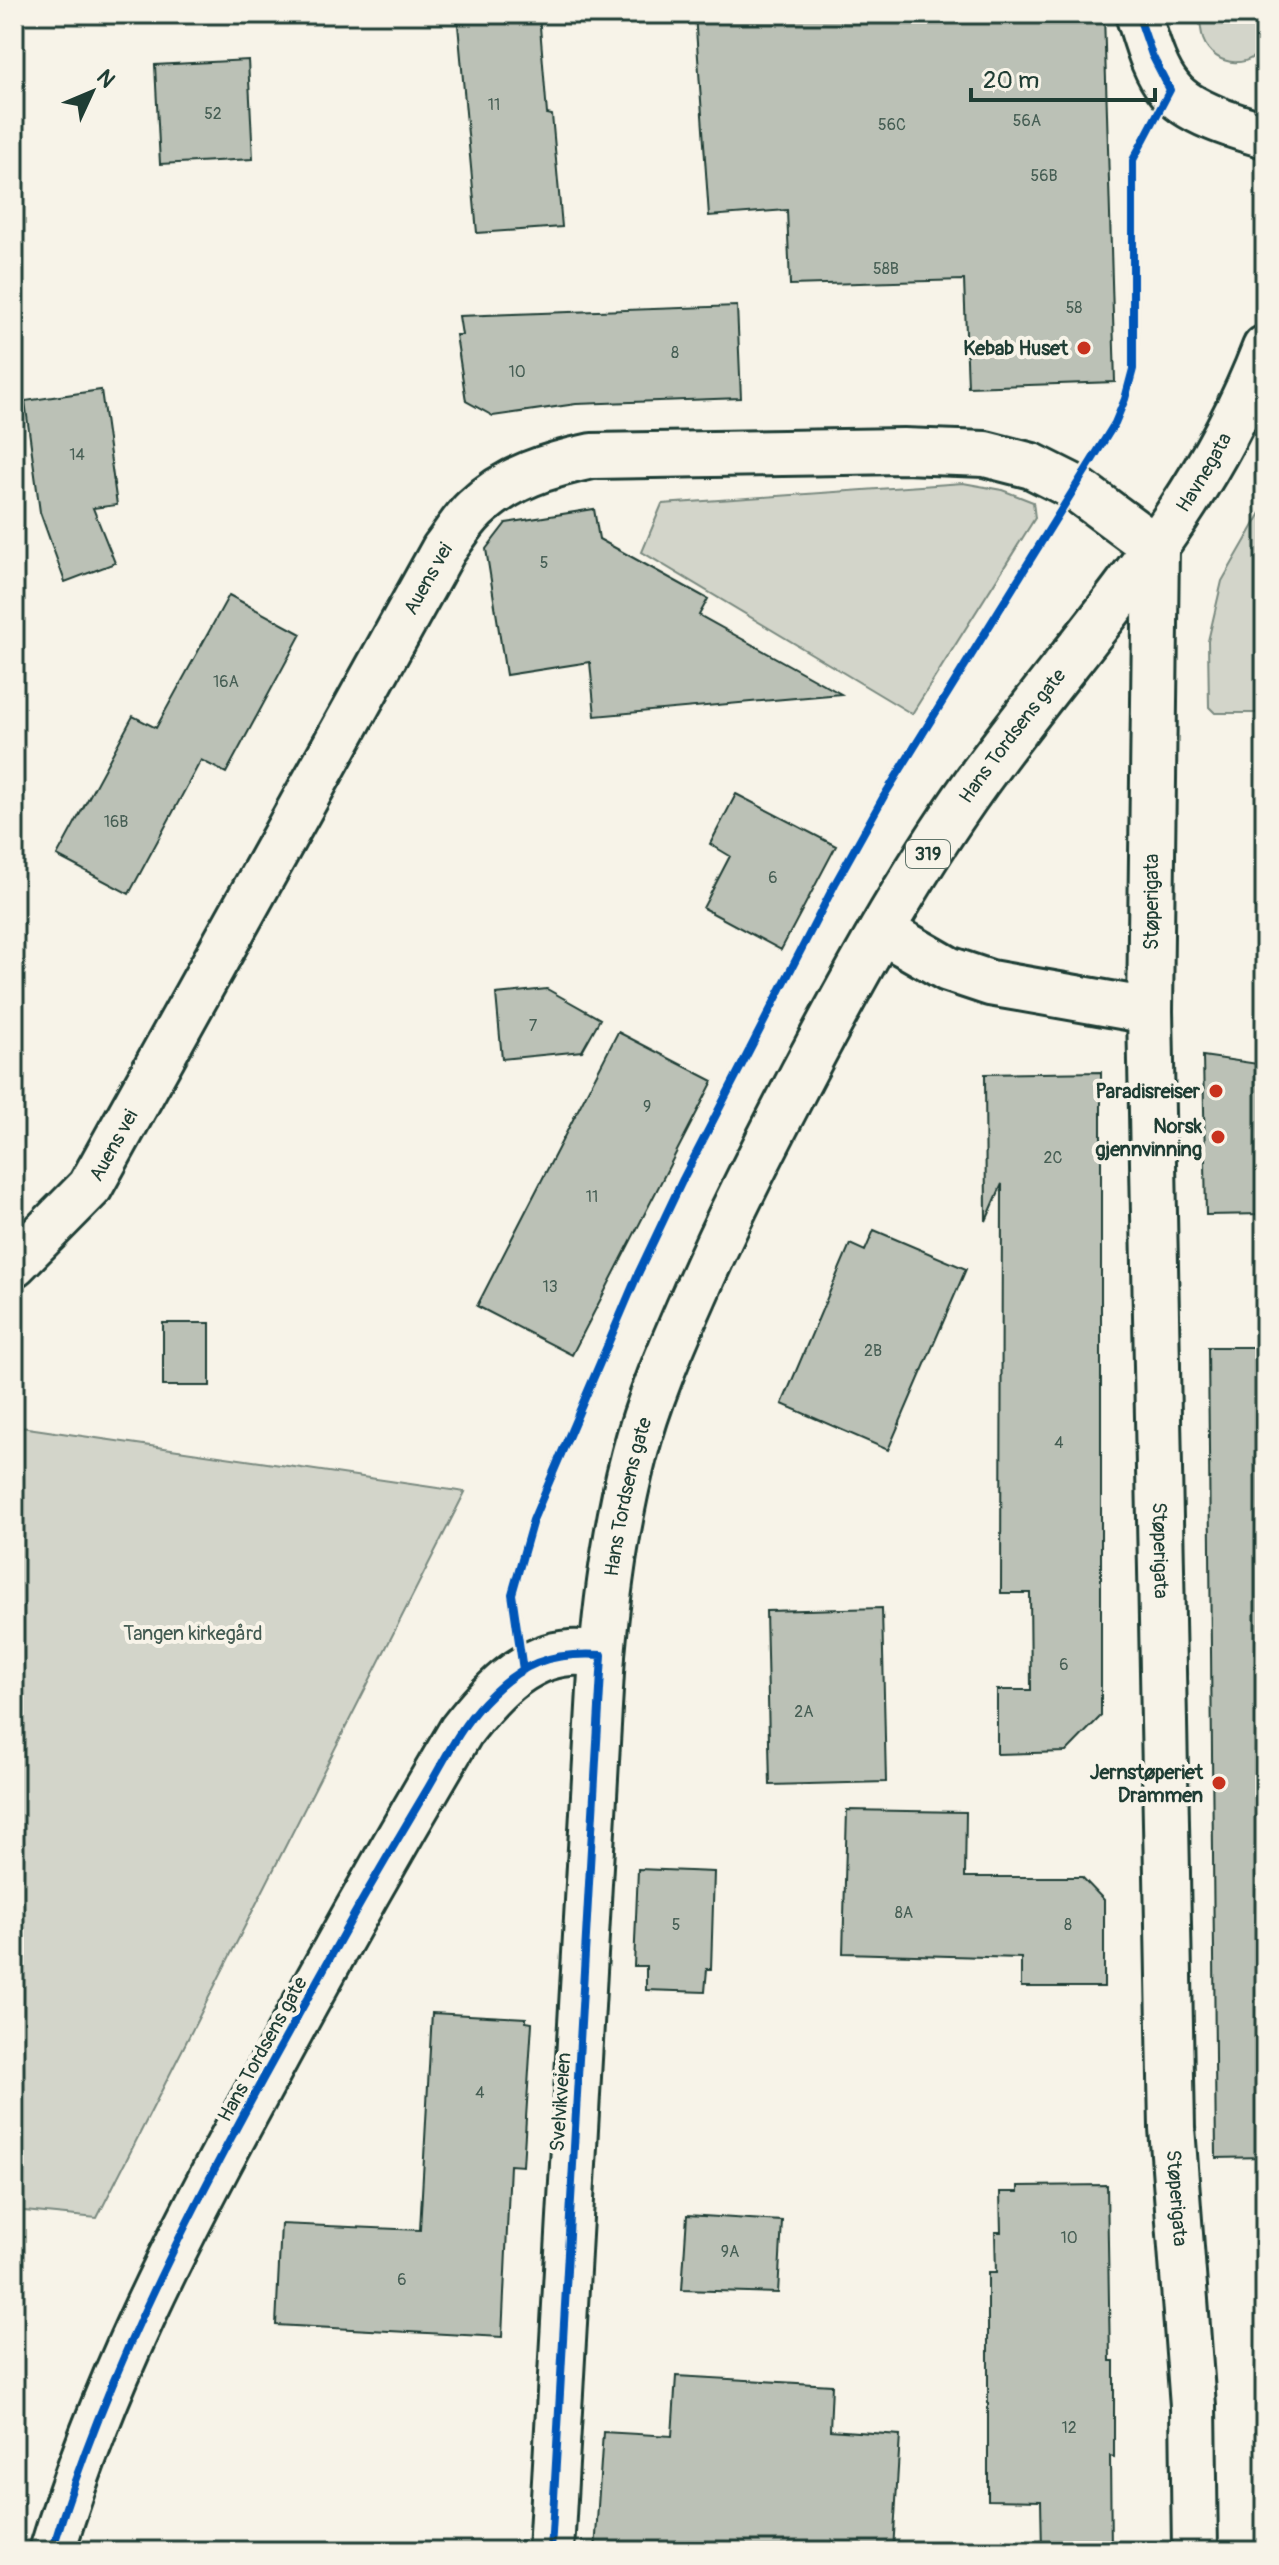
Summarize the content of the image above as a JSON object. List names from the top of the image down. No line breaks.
{"streets":{"street":["Havnegata","Auens vei","Hans Tordsens gate","319","Støperigata","Svelvikveien"]},"crossings":[["Havnegata","Auens vei"],["Havnegata","Hans Tordsens gate"],["Havnegata","Støperigata"],["Auens vei","Hans Tordsens gate"],["Auens vei","Støperigata"],["Hans Tordsens gate","Støperigata"],["Hans Tordsens gate","Svelvikveien"]],"parks":["Tangen kirkegård"],"places":["Kebab Huset","Paradisreiser","Norsk gjennvinning","Jernstøperiet Drammen"],"house_numbers":["11","52","56A","56C","56B","58B","58","8","10","14","5","16A","16B","6","7","9","2C","11","13","2B","4","6","2A","8A","5","8","4","10","9A","6","12"],"scale_bar":"20 m","north":"top right"}
